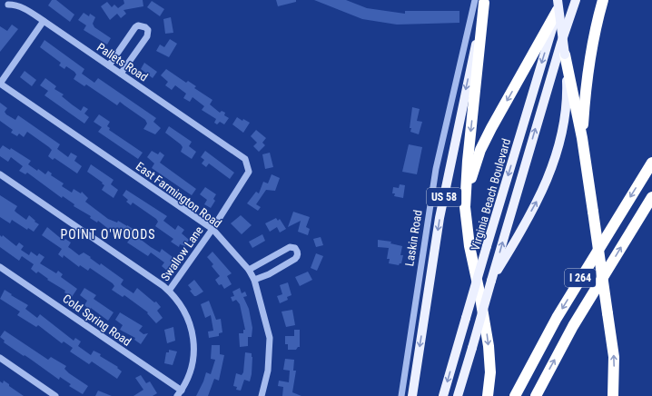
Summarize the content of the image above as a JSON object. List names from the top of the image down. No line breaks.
{"streets":{"highway":["I 264"],"main road":["Virginia Beach Boulevard","US 58","Laskin Road"],"street":["Pallets Road","East Farmington Road","Swallow Lane","Cold Spring Road"]},"crossings":[["Pallets Road","Swallow Lane"],["East Farmington Road","Swallow Lane"]],"districts":["POINT O'WOODS"]}
